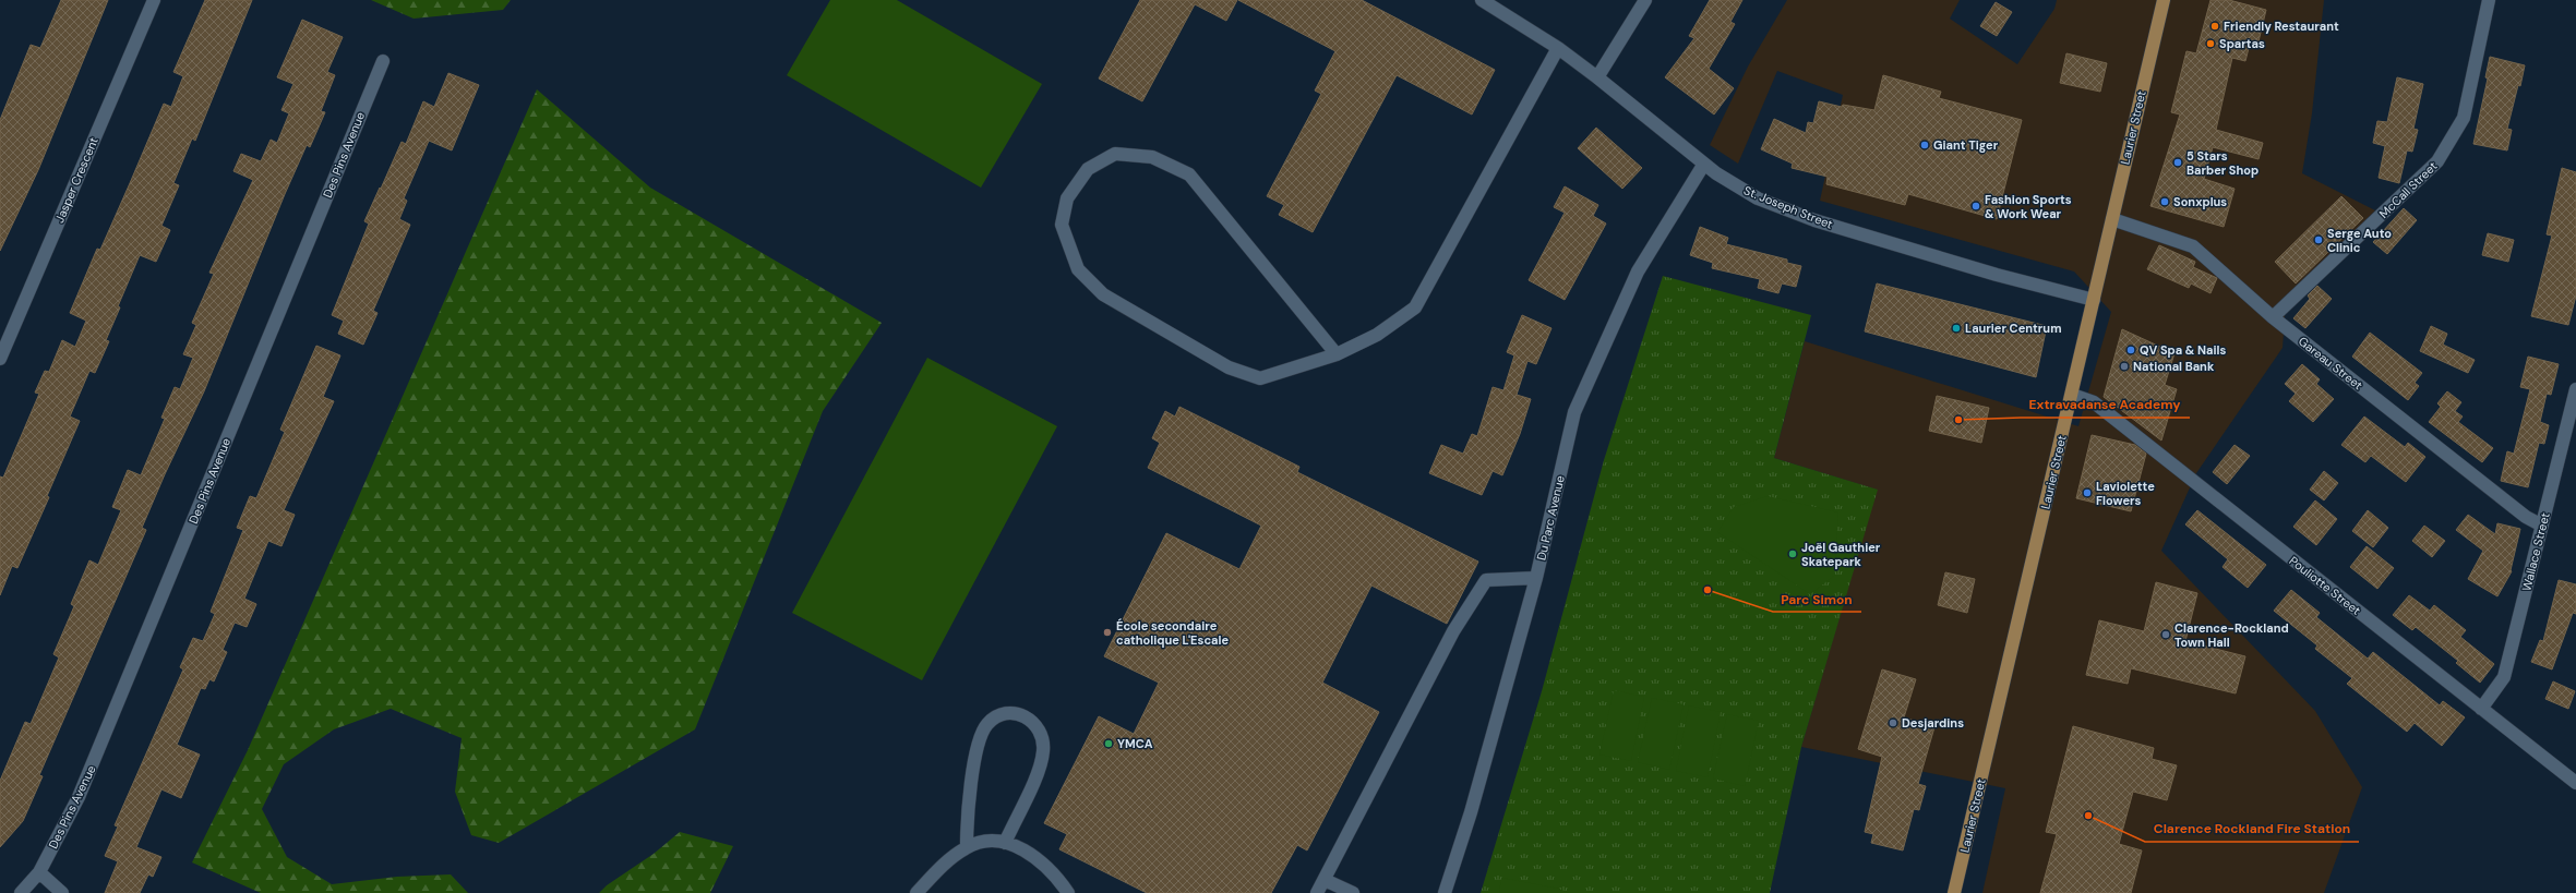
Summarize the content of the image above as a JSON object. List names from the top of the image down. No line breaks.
{"streets":{"main road":["Laurier Street"],"street":["Des Pins Avenue","Jasper Crescent","McCall Street","St. Joseph Street","Gareau Street","Du Parc Avenue","Wallace Street","Pouliotte Street"]},"crossings":[["Laurier Street","St. Joseph Street"],["Laurier Street","Gareau Street"],["Laurier Street","Pouliotte Street"],["McCall Street","Gareau Street"],["St. Joseph Street","Du Parc Avenue"],["Gareau Street","Wallace Street"],["Wallace Street","Pouliotte Street"]],"places":["Friendly Restaurant","Spartas","Giant Tiger","5 Stars Barber Shop","Sonxplus","Fashion Sports & Work Wear","Serge Auto Clinic","Laurier Centrum","QV Spa & Nails","National Bank","Extravadanse Academy","Laviolette Flowers","Joël Gauthier Skatepark","Parc Simon","École secondaire catholique L'Escale","Clarence-Rockland Town Hall","Desjardins","YMCA","Clarence Rockland Fire Station"]}
